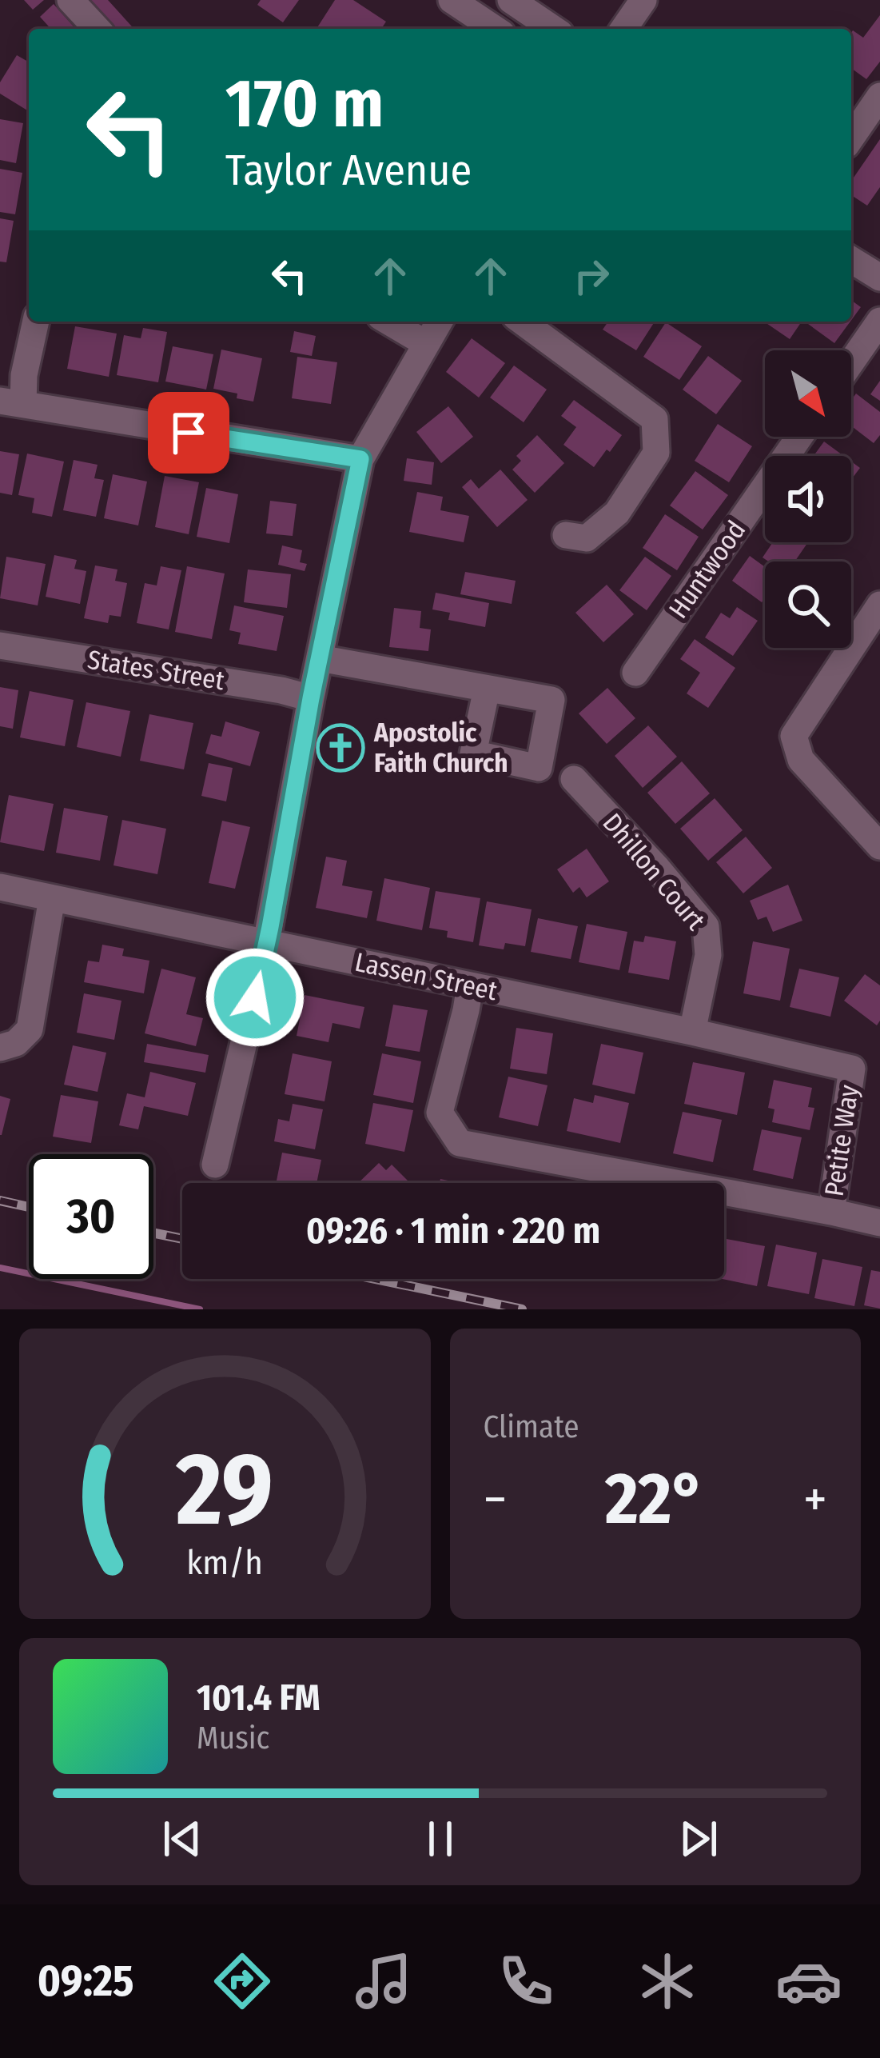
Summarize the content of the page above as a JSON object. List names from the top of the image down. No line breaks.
{"streets":{"street":["Huntwood","States Street","Dhillon Court","Lassen Street","Petite Way"]},"crossings":[["Dhillon Court","Lassen Street"],["Lassen Street","Petite Way"]],"places":{"church":["Apostolic Faith Church"]},"north":"bottom right","page":{"turn":["170 m","Taylor Avenue"],"limit":"30","trip":"09:26 · 1 min · 220 m","tile":"Climate","heat":["−","22°","+"],"song":["101.4 FM","Music"],"tabs":"09:25","gauge":["29","km/h"]}}
